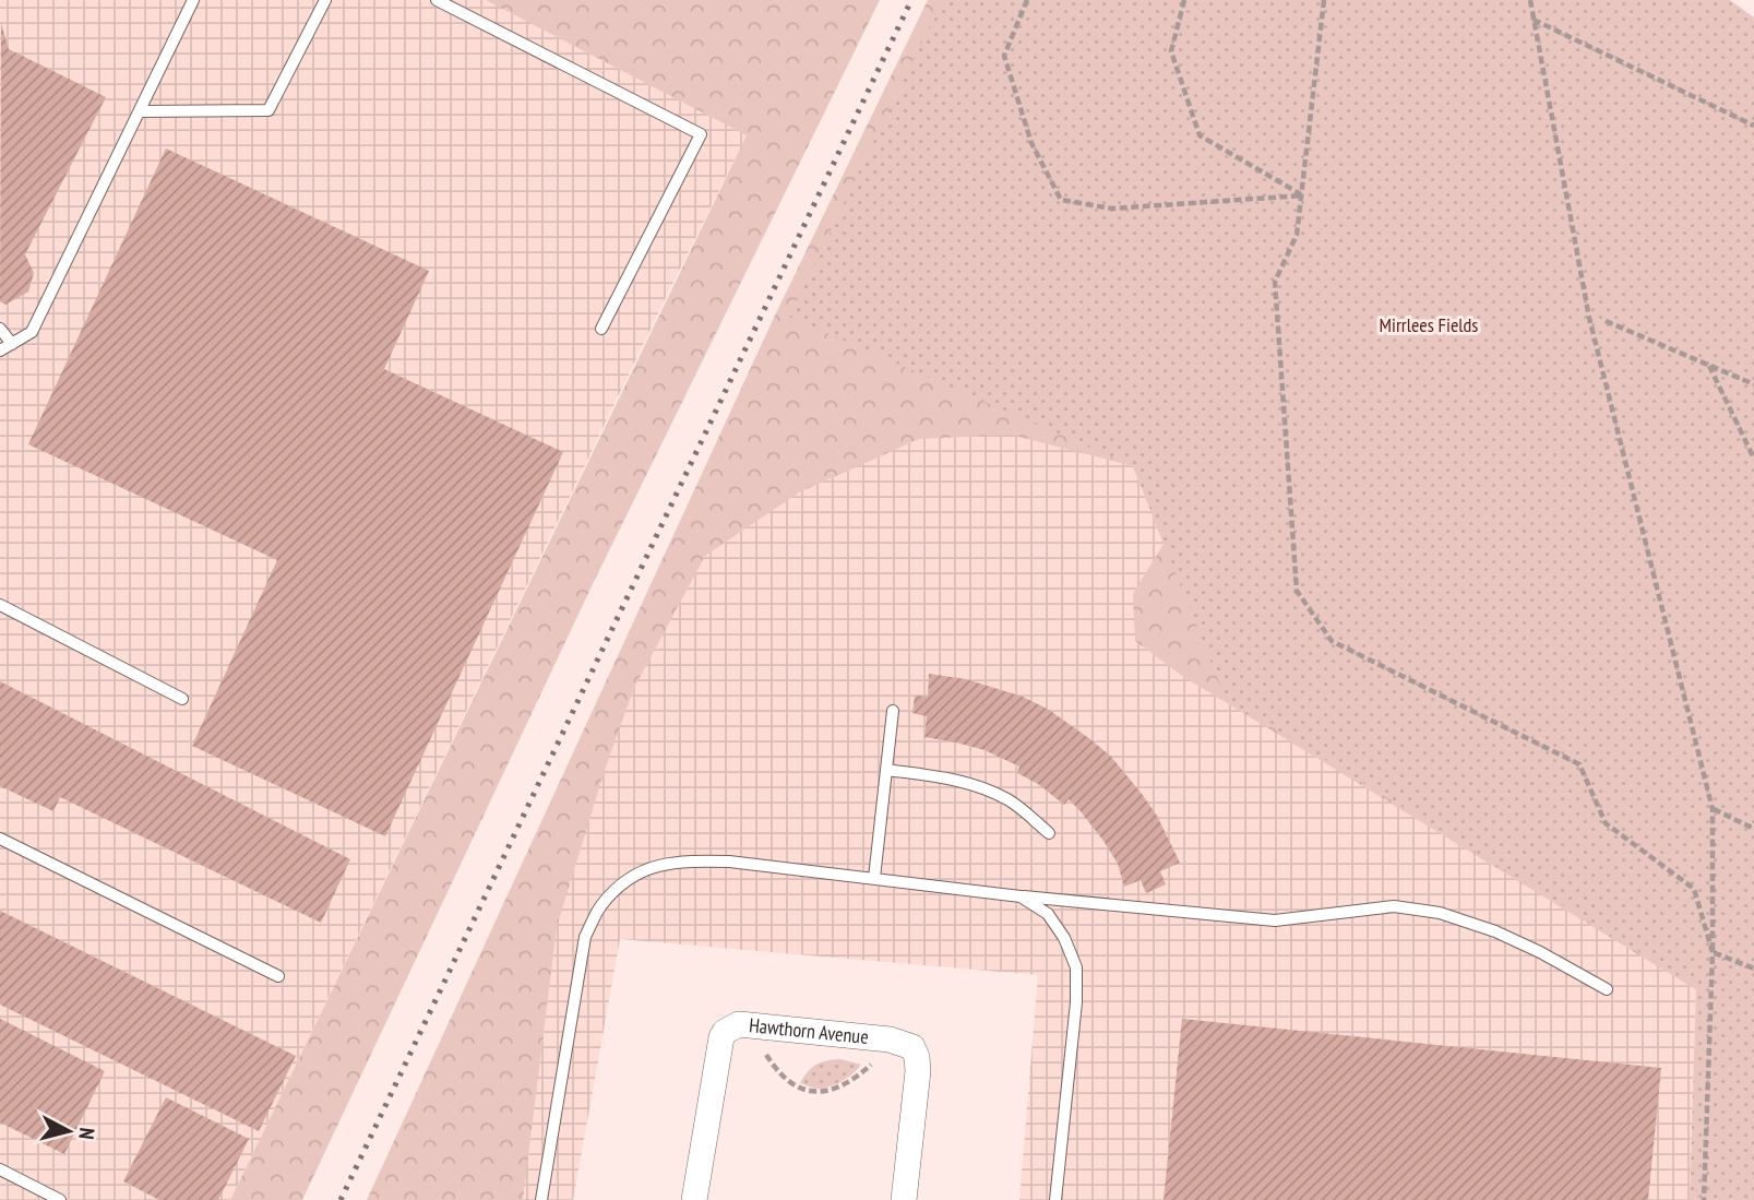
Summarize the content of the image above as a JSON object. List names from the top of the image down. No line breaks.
{"streets":{"street":["Hawthorn Avenue"]},"parks":["Mirrlees Fields"],"north":"right"}
